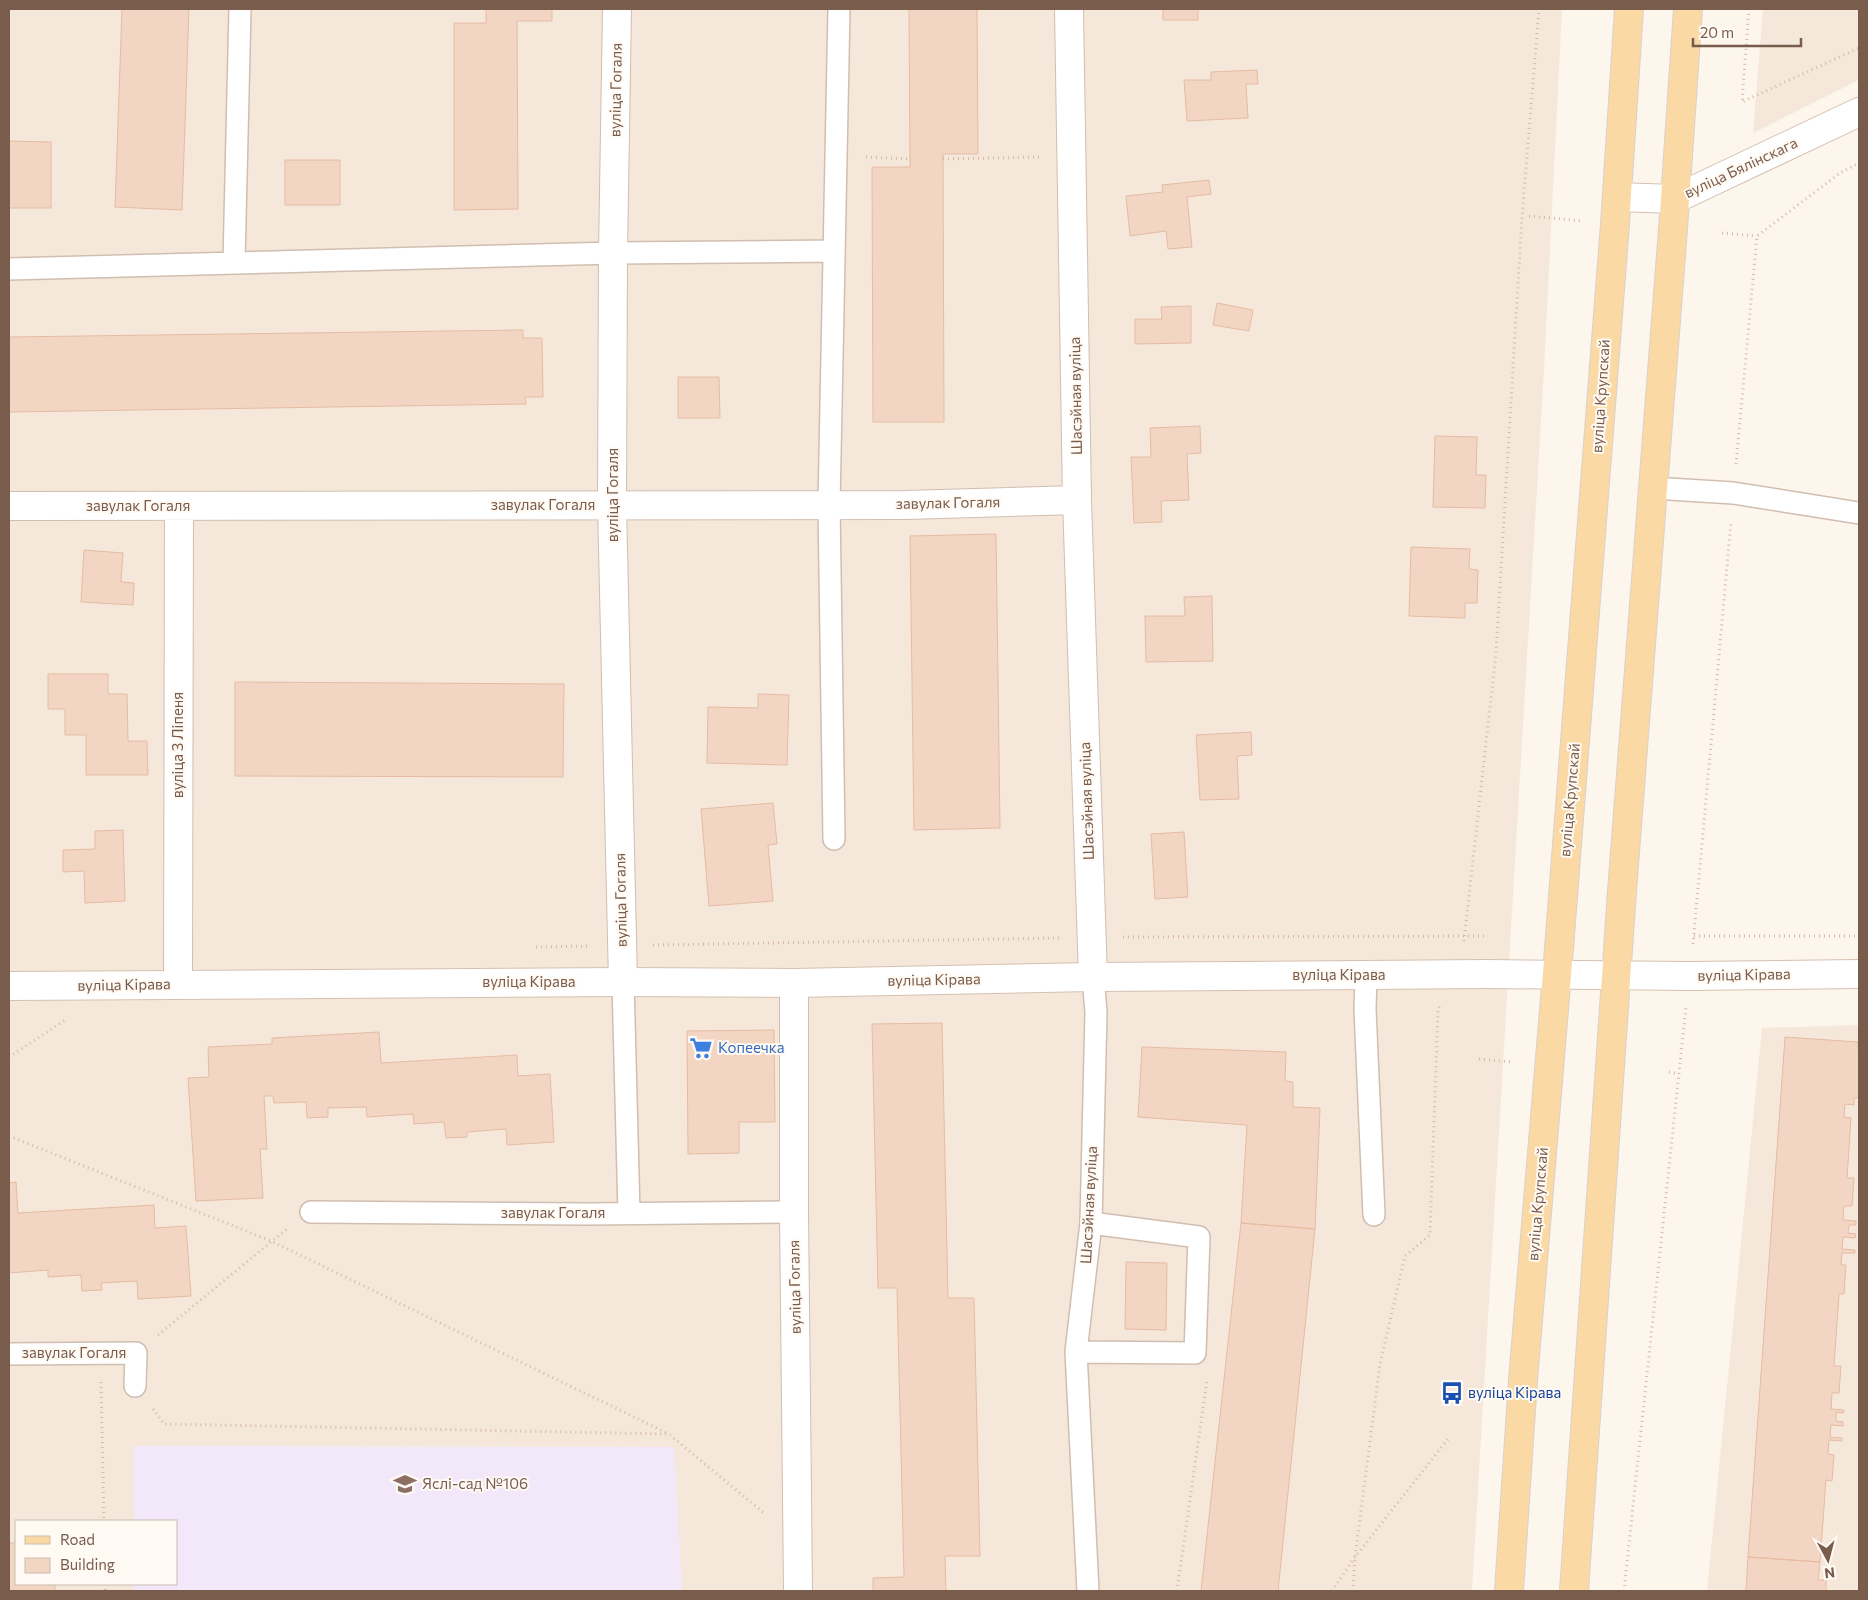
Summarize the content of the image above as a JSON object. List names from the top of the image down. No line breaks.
{"streets":{"main road":["вуліца Крупскай"],"street":["вуліца Гогаля","вуліца Бялінскага","Шасэйная вуліца","завулак Гогаля","вуліца 3 Ліпеня","вуліца Кірава"]},"crossings":[["вуліца Гогаля","завулак Гогаля"],["вуліца Гогаля","вуліца Кірава"],["вуліца Бялінскага","вуліца Крупскай"],["Шасэйная вуліца","завулак Гогаля"],["Шасэйная вуліца","вуліца Кірава"],["вуліца Крупскай","вуліца Кірава"],["завулак Гогаля","вуліца 3 Ліпеня"],["вуліца 3 Ліпеня","вуліца Кірава"]],"places":{"supermarket":["Копеечка"],"bus stop":["вуліца Кірава"],"school or university":["Яслі-сад №106"]},"legend":["Road","Building"],"scale_bar":"20 m","north":"bottom"}
